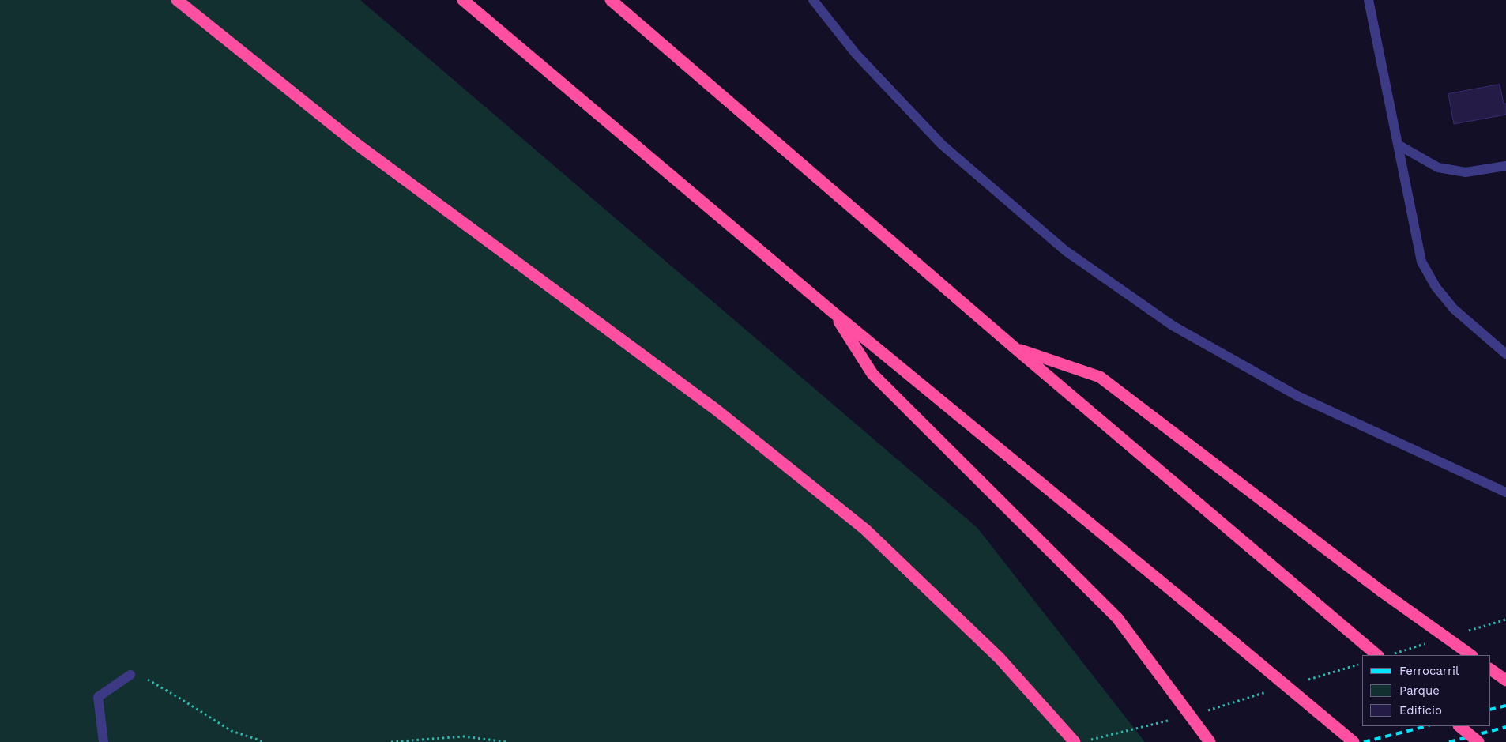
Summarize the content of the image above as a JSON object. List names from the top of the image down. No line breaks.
{"legend":["Ferrocarril","Parque","Edificio"]}
